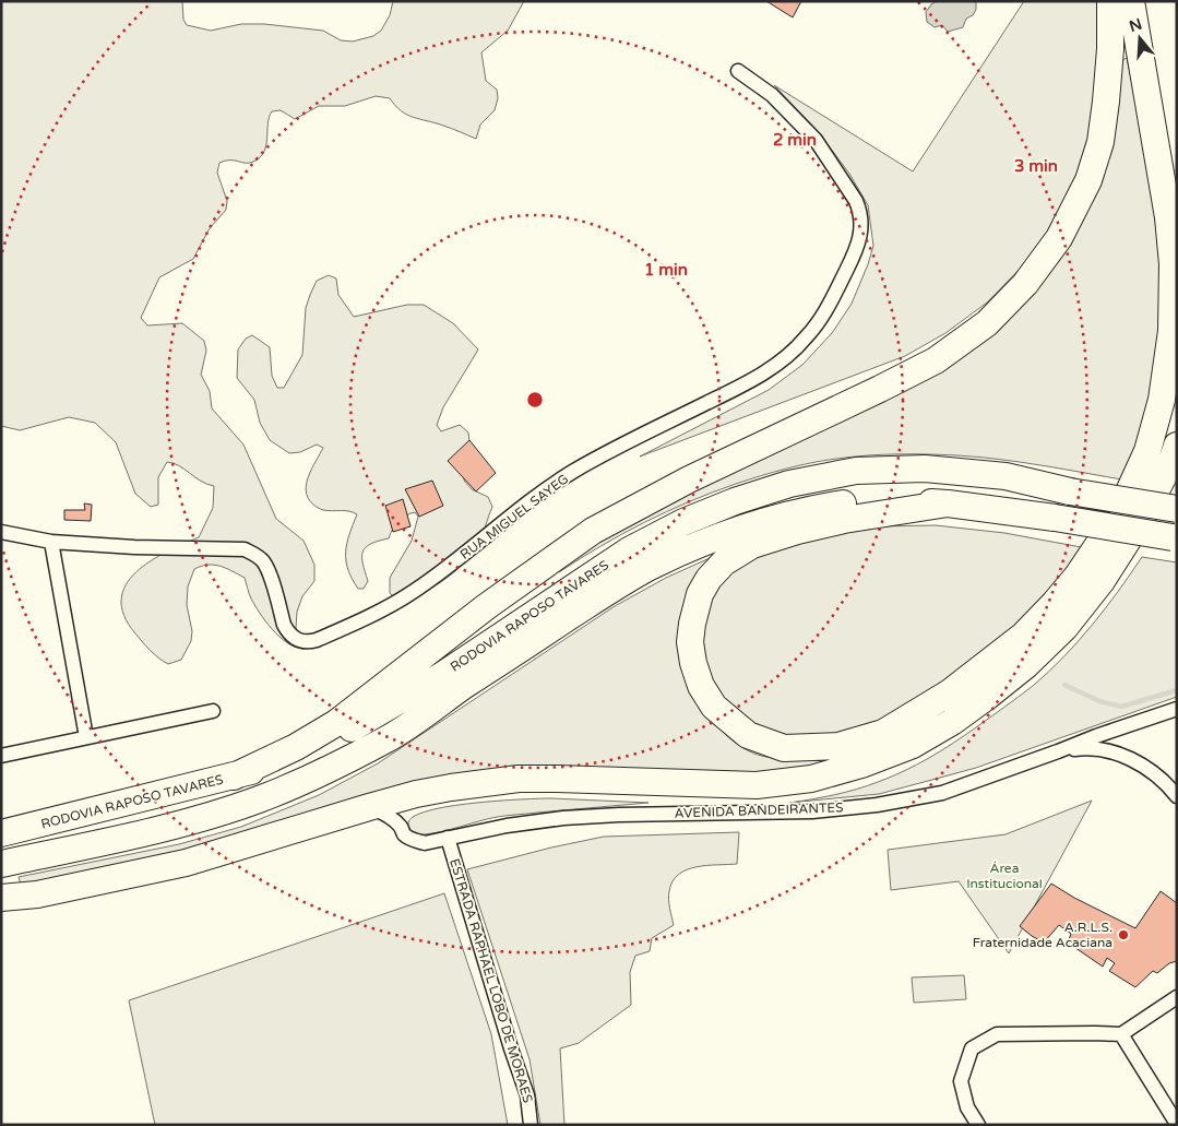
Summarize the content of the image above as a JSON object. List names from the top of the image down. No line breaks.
{"streets":{"highway":["RODOVIA RAPOSO TAVARES"],"street":["RUA MIGUEL SAYEG","AVENIDA BANDEIRANTES","ESTRADA RAPHAEL LOBO DE MORAES"]},"crossings":[["AVENIDA BANDEIRANTES","ESTRADA RAPHAEL LOBO DE MORAES"]],"parks":["Área Institucional"],"places":["A.R.L.S. Fraternidade Acaciana"],"north":"top","rings":["2 min","3 min","1 min"]}
